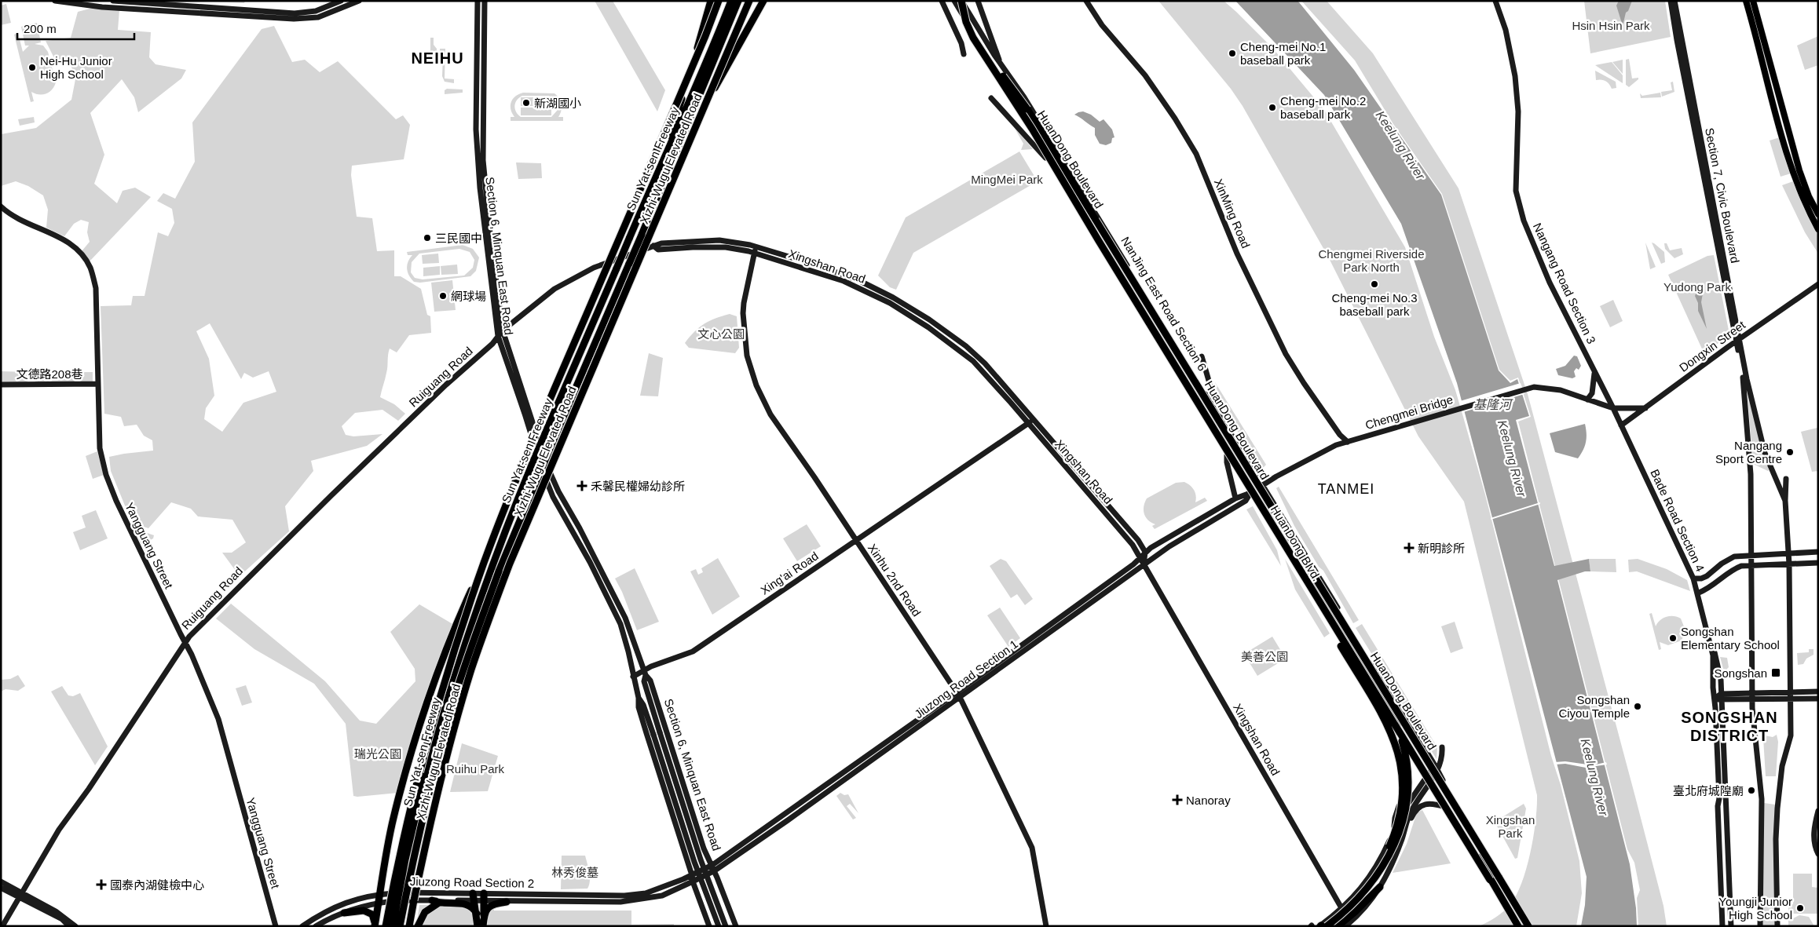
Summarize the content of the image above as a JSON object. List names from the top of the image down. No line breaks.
{"streets":{"highway":["Sun Yat-sen Freeway","Xizhi-Wugu Elevated Road","HuanDong Boulevard","HuanDong Blvd."],"main road":["Section 7, Civic Boulevard","XinMing Road","Section 6, Minquan East Road","Xingshan Road","Nangang Road Section 3","NanJing East Road Section 6","Dongxin Street","文德路208巷","Ruiguang Road","Chengmei Bridge","Bade Road Section 4","Yangguang Street","Xing'ai Road","Xinhu 2nd Road","Jiuzong Road Section 1","Jiuzong Road Section 2"]},"crossings":[["HuanDong Boulevard","NanJing East Road Section 6"],["HuanDong Boulevard","HuanDong Blvd."],["Section 7, Civic Boulevard","Dongxin Street"],["XinMing Road","Chengmei Bridge"],["Section 6, Minquan East Road","Ruiguang Road"],["Section 6, Minquan East Road","Xing'ai Road"],["Section 6, Minquan East Road","Jiuzong Road Section 1"],["Section 6, Minquan East Road","Jiuzong Road Section 2"],["Xingshan Road","Ruiguang Road"],["Xingshan Road","Xing'ai Road"],["Xingshan Road","Xinhu 2nd Road"],["Xingshan Road","Jiuzong Road Section 1"],["Nangang Road Section 3","Chengmei Bridge"],["Nangang Road Section 3","Bade Road Section 4"],["NanJing East Road Section 6","Chengmei Bridge"],["NanJing East Road Section 6","Jiuzong Road Section 1"],["Dongxin Street","Bade Road Section 4"],["文德路208巷","Yangguang Street"],["Ruiguang Road","Yangguang Street"],["Chengmei Bridge","Bade Road Section 4"],["Chengmei Bridge","Jiuzong Road Section 1"],["Xing'ai Road","Xinhu 2nd Road"],["Xinhu 2nd Road","Jiuzong Road Section 1"],["Jiuzong Road Section 1","Jiuzong Road Section 2"]],"districts":["NEIHU","TANMEI","SONGSHAN DISTRICT"],"water":["Keelung River","基隆河"],"parks":["Hsin Hsin Park","MingMei Park","Chengmei Riverside Park North","Yudong Park","文心公園","美善公園","瑞光公園","Ruihu Park","Xingshan Park","林秀俊墓"],"places":{"other":["Cheng-mei No.1 baseball park","Nei-Hu Junior High School","新湖國小","Cheng-mei No.2 baseball park","三民國中","Cheng-mei No.3 baseball park","網球場","Nangang Sport Centre","Songshan Elementary School","Songshan Ciyou Temple","臺北府城隍廟","Youngji Junior High School"],"health":["禾馨民權婦幼診所","新明診所","Nanoray","國泰內湖健檢中心"],"transit":["Songshan"]},"scale_bar":"200 m"}
